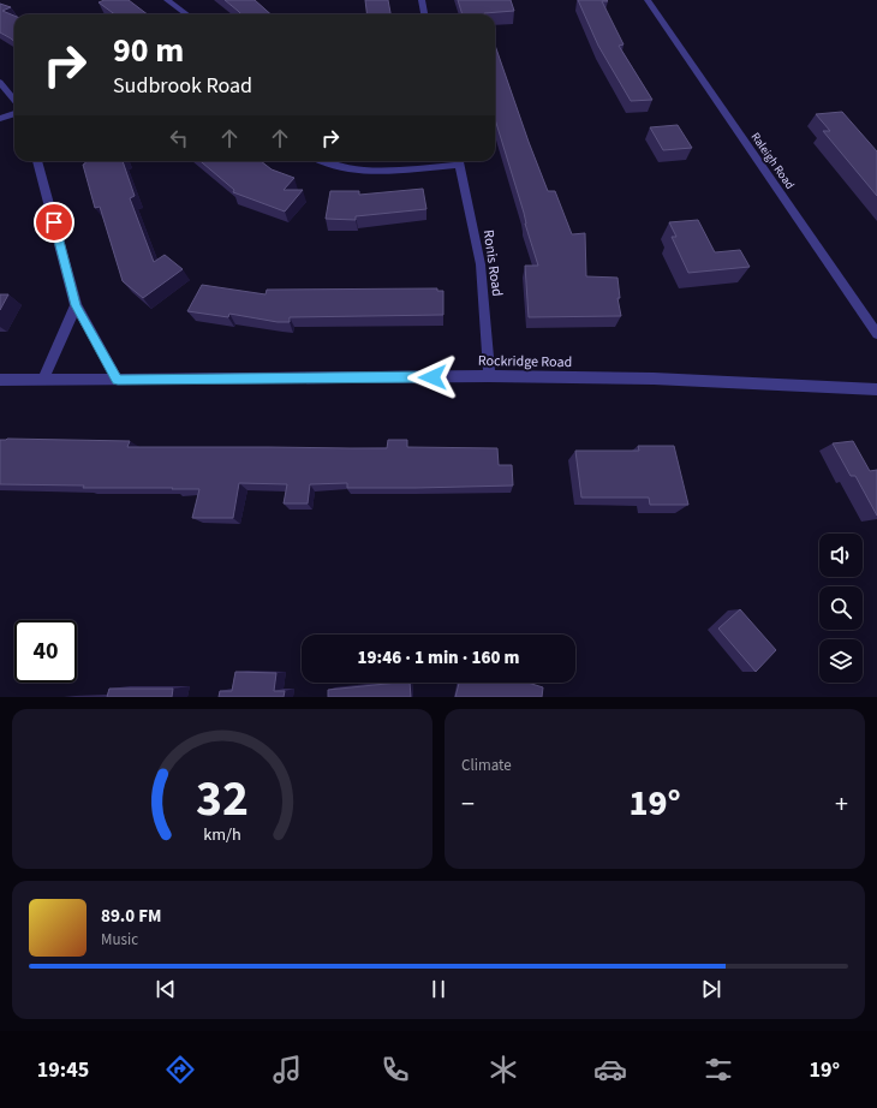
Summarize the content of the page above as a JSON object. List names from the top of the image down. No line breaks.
{"streets":{"street":["Raleigh Road","Ronis Road","Rockridge Road"]},"crossings":[["Ronis Road","Rockridge Road"]],"page":{"turn":["90 m","Sudbrook Road"],"limit":"40","trip":"19:46 · 1 min · 160 m","tile":"Climate","heat":["−","19°","+"],"song":["89.0 FM","Music"],"tabs":["19:45","19°"],"gauge":["32","km/h"]}}
